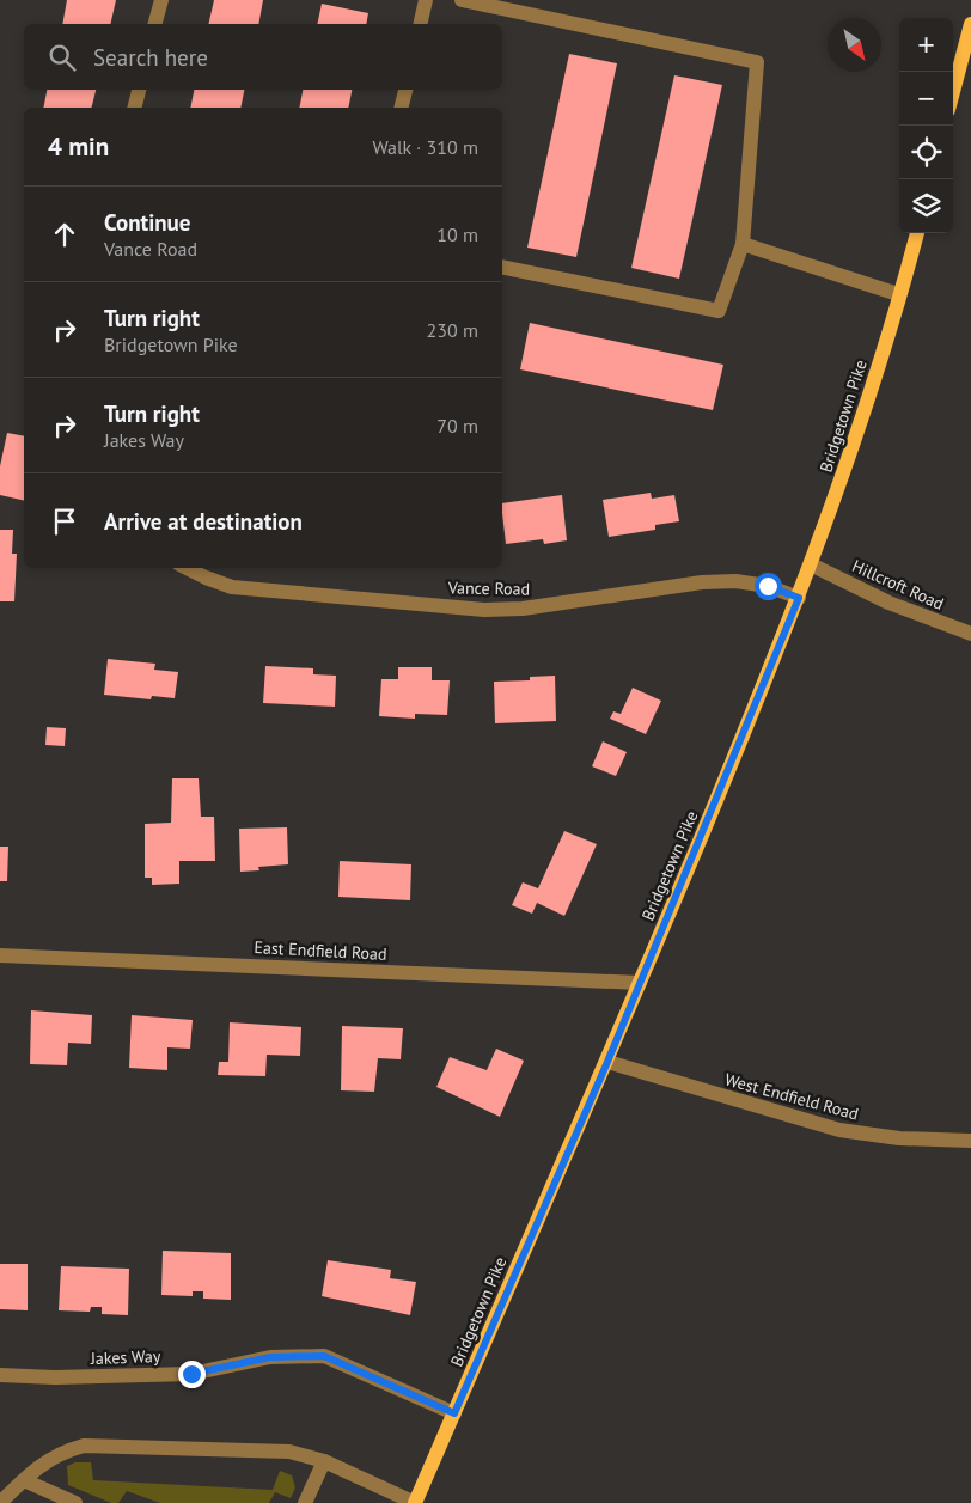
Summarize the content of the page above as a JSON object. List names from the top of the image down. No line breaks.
{"streets":{"main road":["Bridgetown Pike"],"street":["Hillcroft Road","Vance Road","East Endfield Road","West Endfield Road","Jakes Way"]},"crossings":[["Bridgetown Pike","Hillcroft Road"],["Bridgetown Pike","Vance Road"],["Bridgetown Pike","East Endfield Road"],["Bridgetown Pike","West Endfield Road"],["Bridgetown Pike","Jakes Way"]],"north":"bottom right","page":{"map_buttons":["+","−"],"search":"Search here","heading":["4 min","Walk · 310 m"],"list":[["Continue","Vance Road","10 m"],["Turn right","Bridgetown Pike","230 m"],["Turn right","Jakes Way","70 m"],"Arrive at destination"]}}
